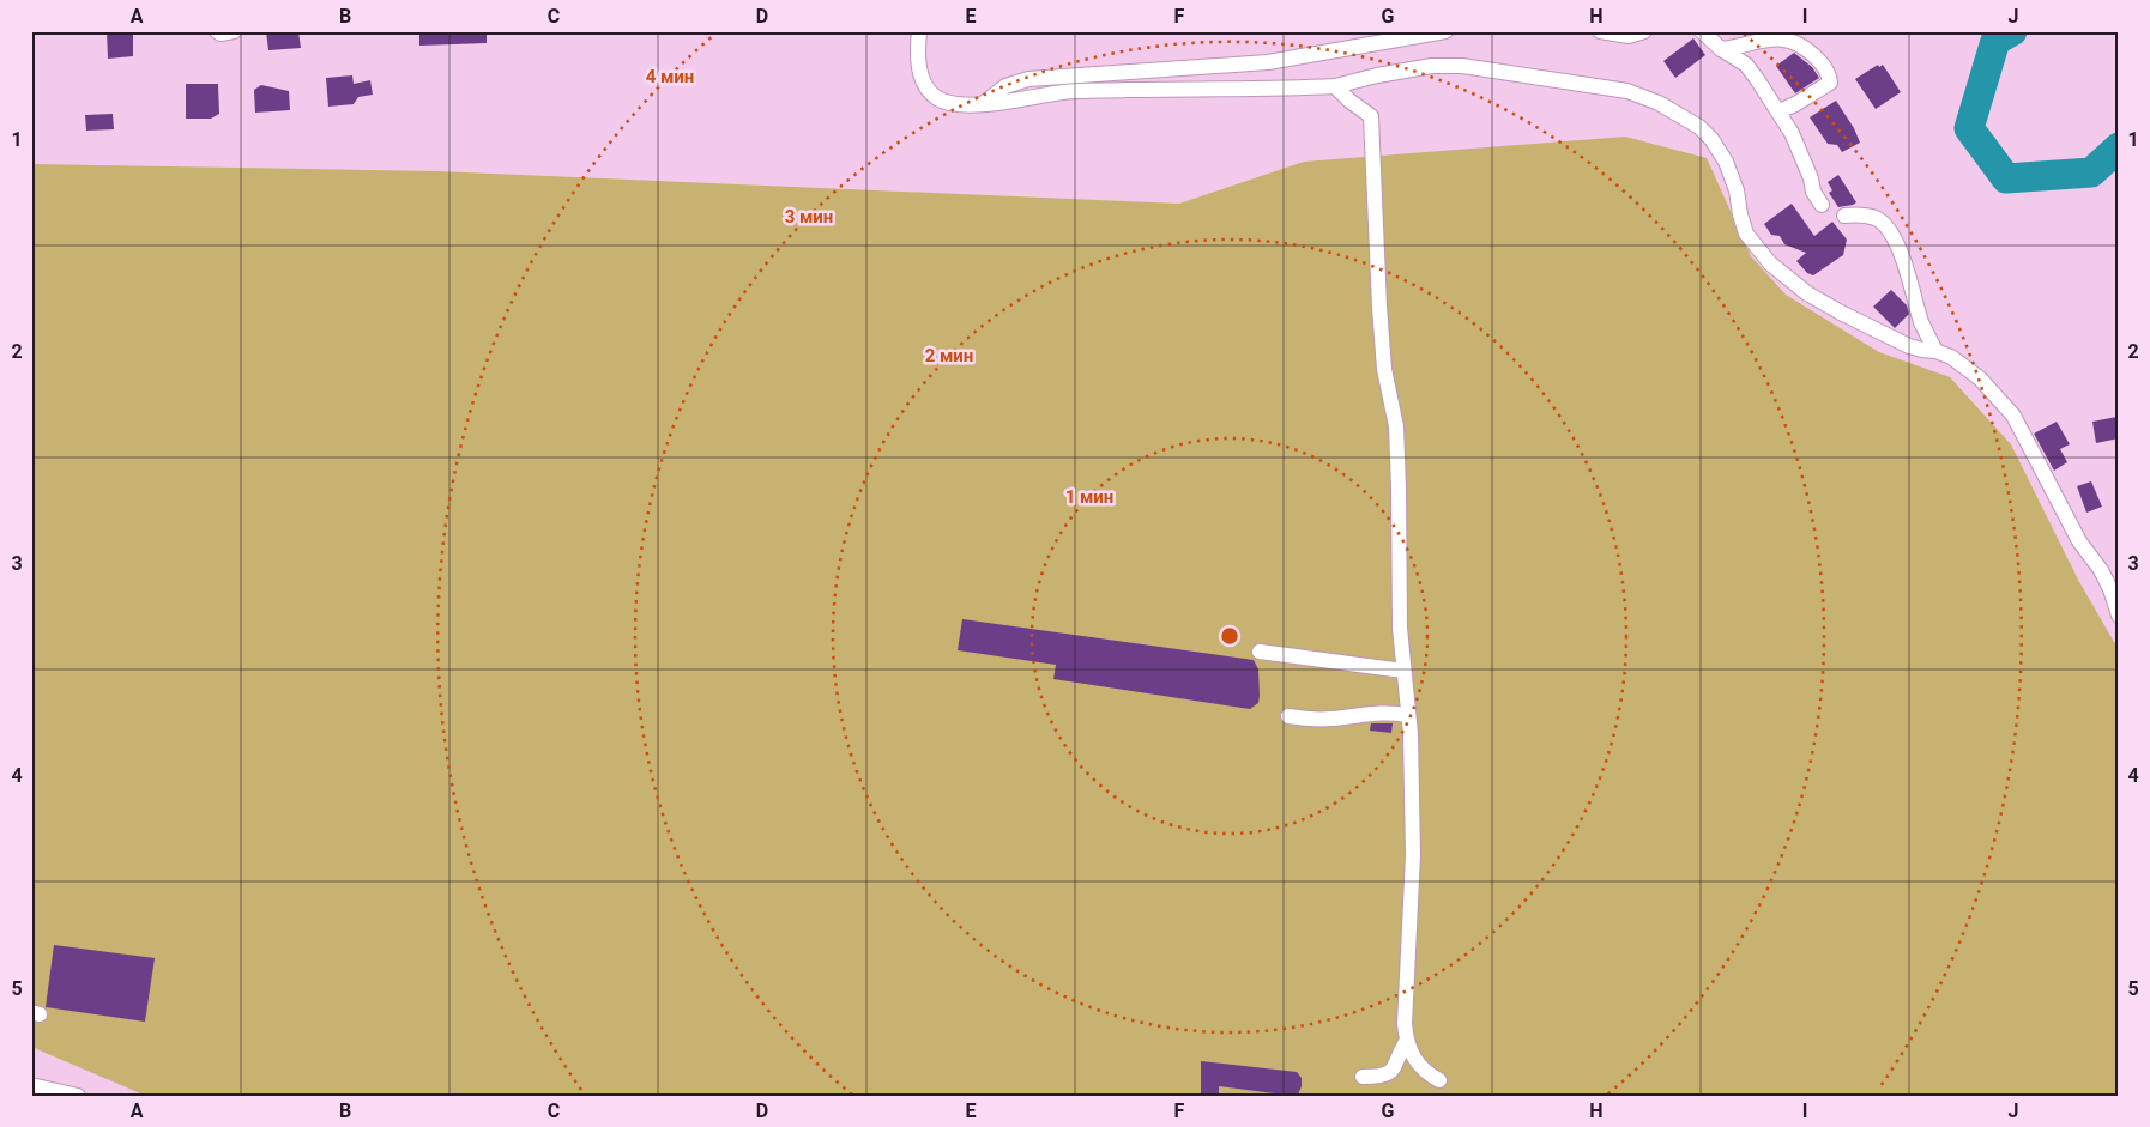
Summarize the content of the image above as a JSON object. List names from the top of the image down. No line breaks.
{"grid":{"columns":["A","B","C","D","E","F","G","H","I","J"],"rows":["1","2","3","4","5"]},"rings":["4 мин","3 мин","2 мин","1 мин"]}
